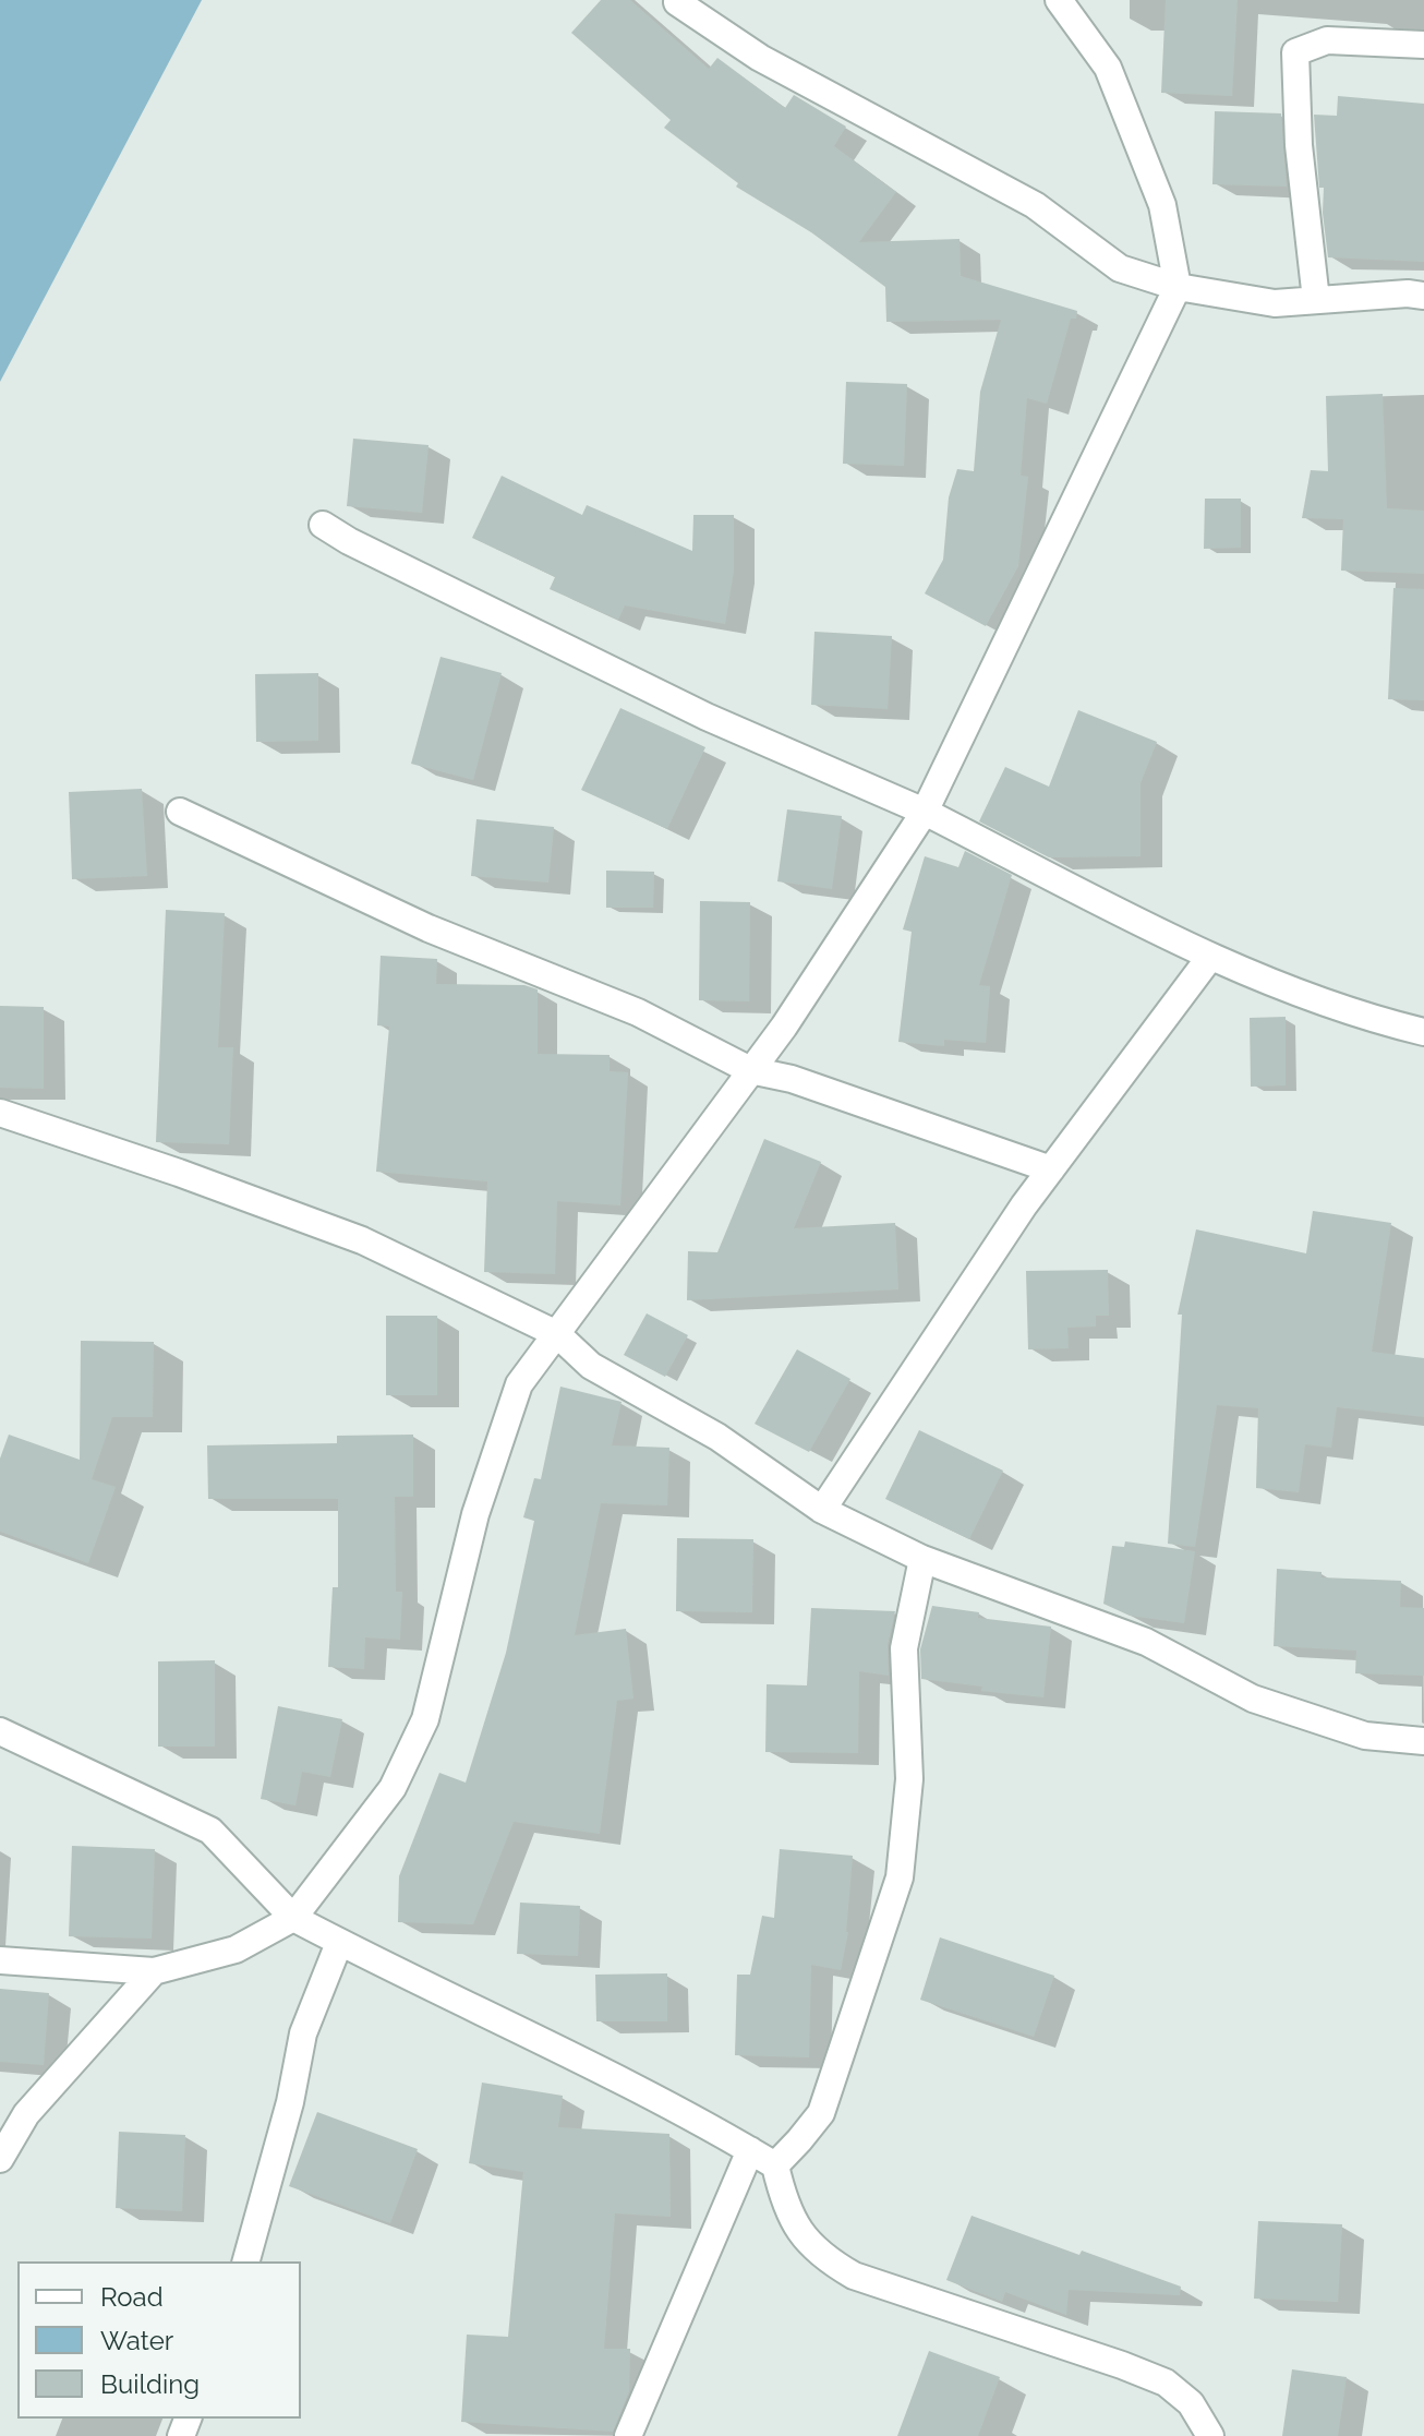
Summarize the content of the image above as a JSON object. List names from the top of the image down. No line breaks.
{"legend":["Road","Water","Building"]}
